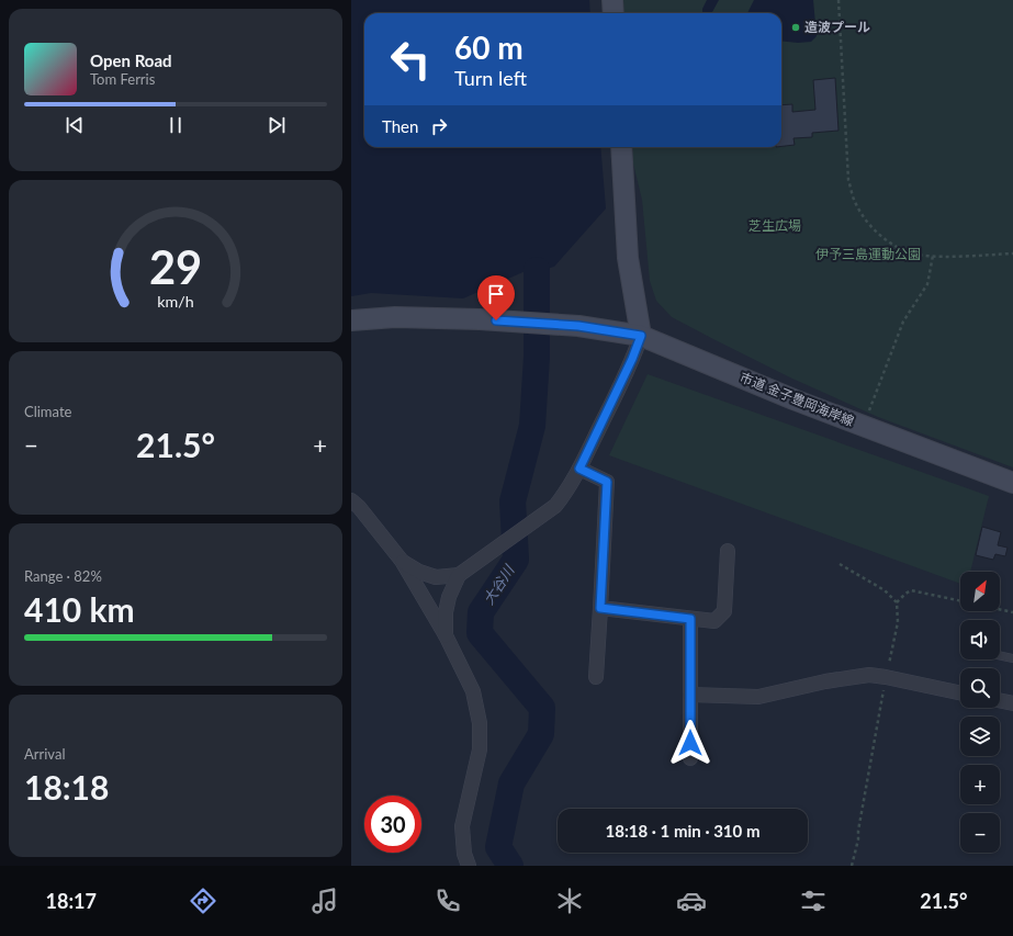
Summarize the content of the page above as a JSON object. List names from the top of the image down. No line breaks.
{"streets":{"street":["市道 金子豊岡海岸線"]},"water":["大谷川"],"parks":["芝生広場","伊予三島運動公園"],"places":["造波プール"],"north":"top right","page":{"turn":["60 m","Turn left"],"song":["Open Road","Tom Ferris"],"then":"Then","tile":["Climate",["Range · 82%","410 km"],["Arrival","18:18"]],"heat":["−","21.5°","+"],"map_buttons":["+","−"],"limit":"30","trip":"18:18 · 1 min · 310 m","tabs":["18:17","21.5°"],"gauge":["29","km/h"]}}
